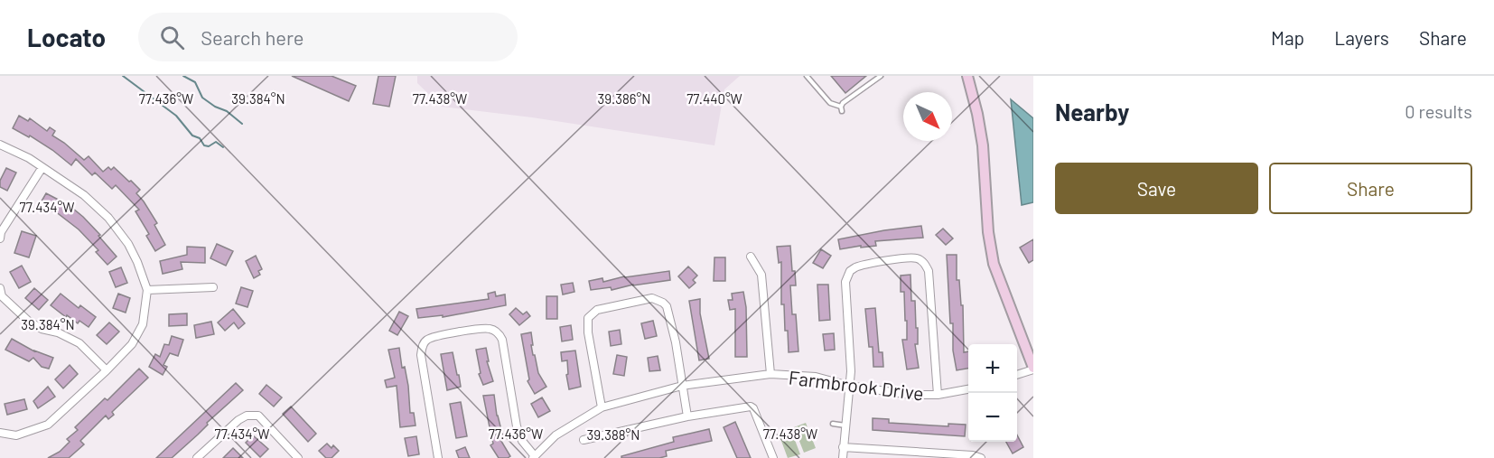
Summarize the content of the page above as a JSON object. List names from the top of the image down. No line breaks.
{"streets":{"street":["Farmbrook Drive"]},"north":"bottom right","page":{"header":"Locato","search":"Search here","nav":["Map","Layers","Share"],"heading":["Nearby","0 results"],"buttons":["Save","Share"],"map_buttons":["+","−"]},"coordinates":["39.384°N","39.386°N","77.436°W","77.438°W","77.440°W","77.434°W","39.388°N"]}
